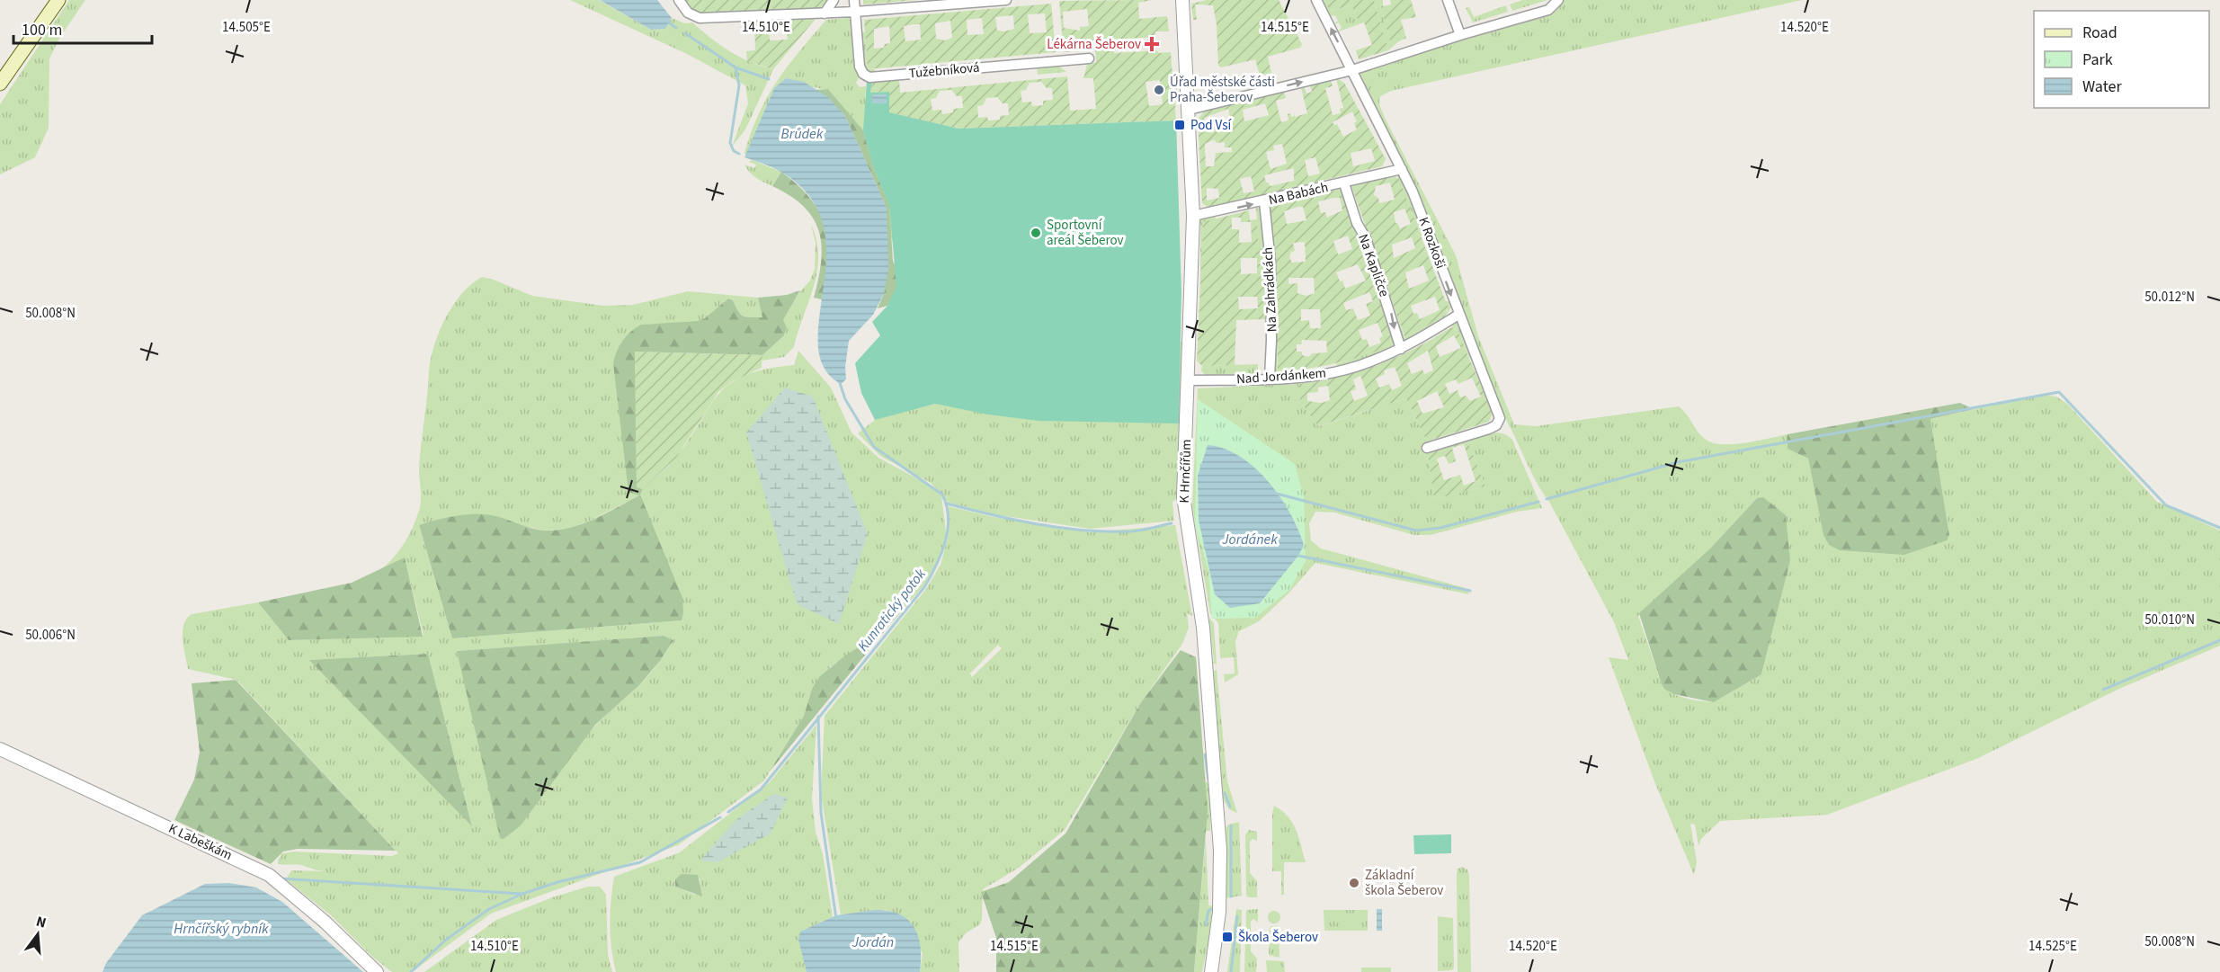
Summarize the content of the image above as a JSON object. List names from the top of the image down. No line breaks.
{"streets":{"street":["Tužebníková","Na Babách","K Rozkoši","Na Kapličce","Na Zahrádkách","Nad Jordánkem","K Hrnčířům","K Labeškám"]},"crossings":[["Na Babách","K Rozkoši"],["Na Babách","Na Kapličce"],["Na Babách","Na Zahrádkách"],["Na Babách","K Hrnčířům"],["K Rozkoši","Nad Jordánkem"],["Na Kapličce","Nad Jordánkem"],["Na Zahrádkách","Nad Jordánkem"],["Nad Jordánkem","K Hrnčířům"]],"one_way":["Na Kapličce"],"water":["Brůdek","Jordánek","Kunratický potok","Hrnčířský rybník","Jordán"],"places":{"health":["Lékárna Šeberov"],"other":["Úřad městské části Praha-Šeberov","Sportovní areál Šeberov","Základní škola Šeberov"],"transit":["Pod Vsí","Škola Šeberov"]},"legend":["Road","Park","Water"],"scale_bar":"100 m","north":"top","coordinates":["14.505°E","14.510°E","14.515°E","14.520°E","50.012°N","50.008°N","50.010°N","50.006°N","14.525°E"]}
